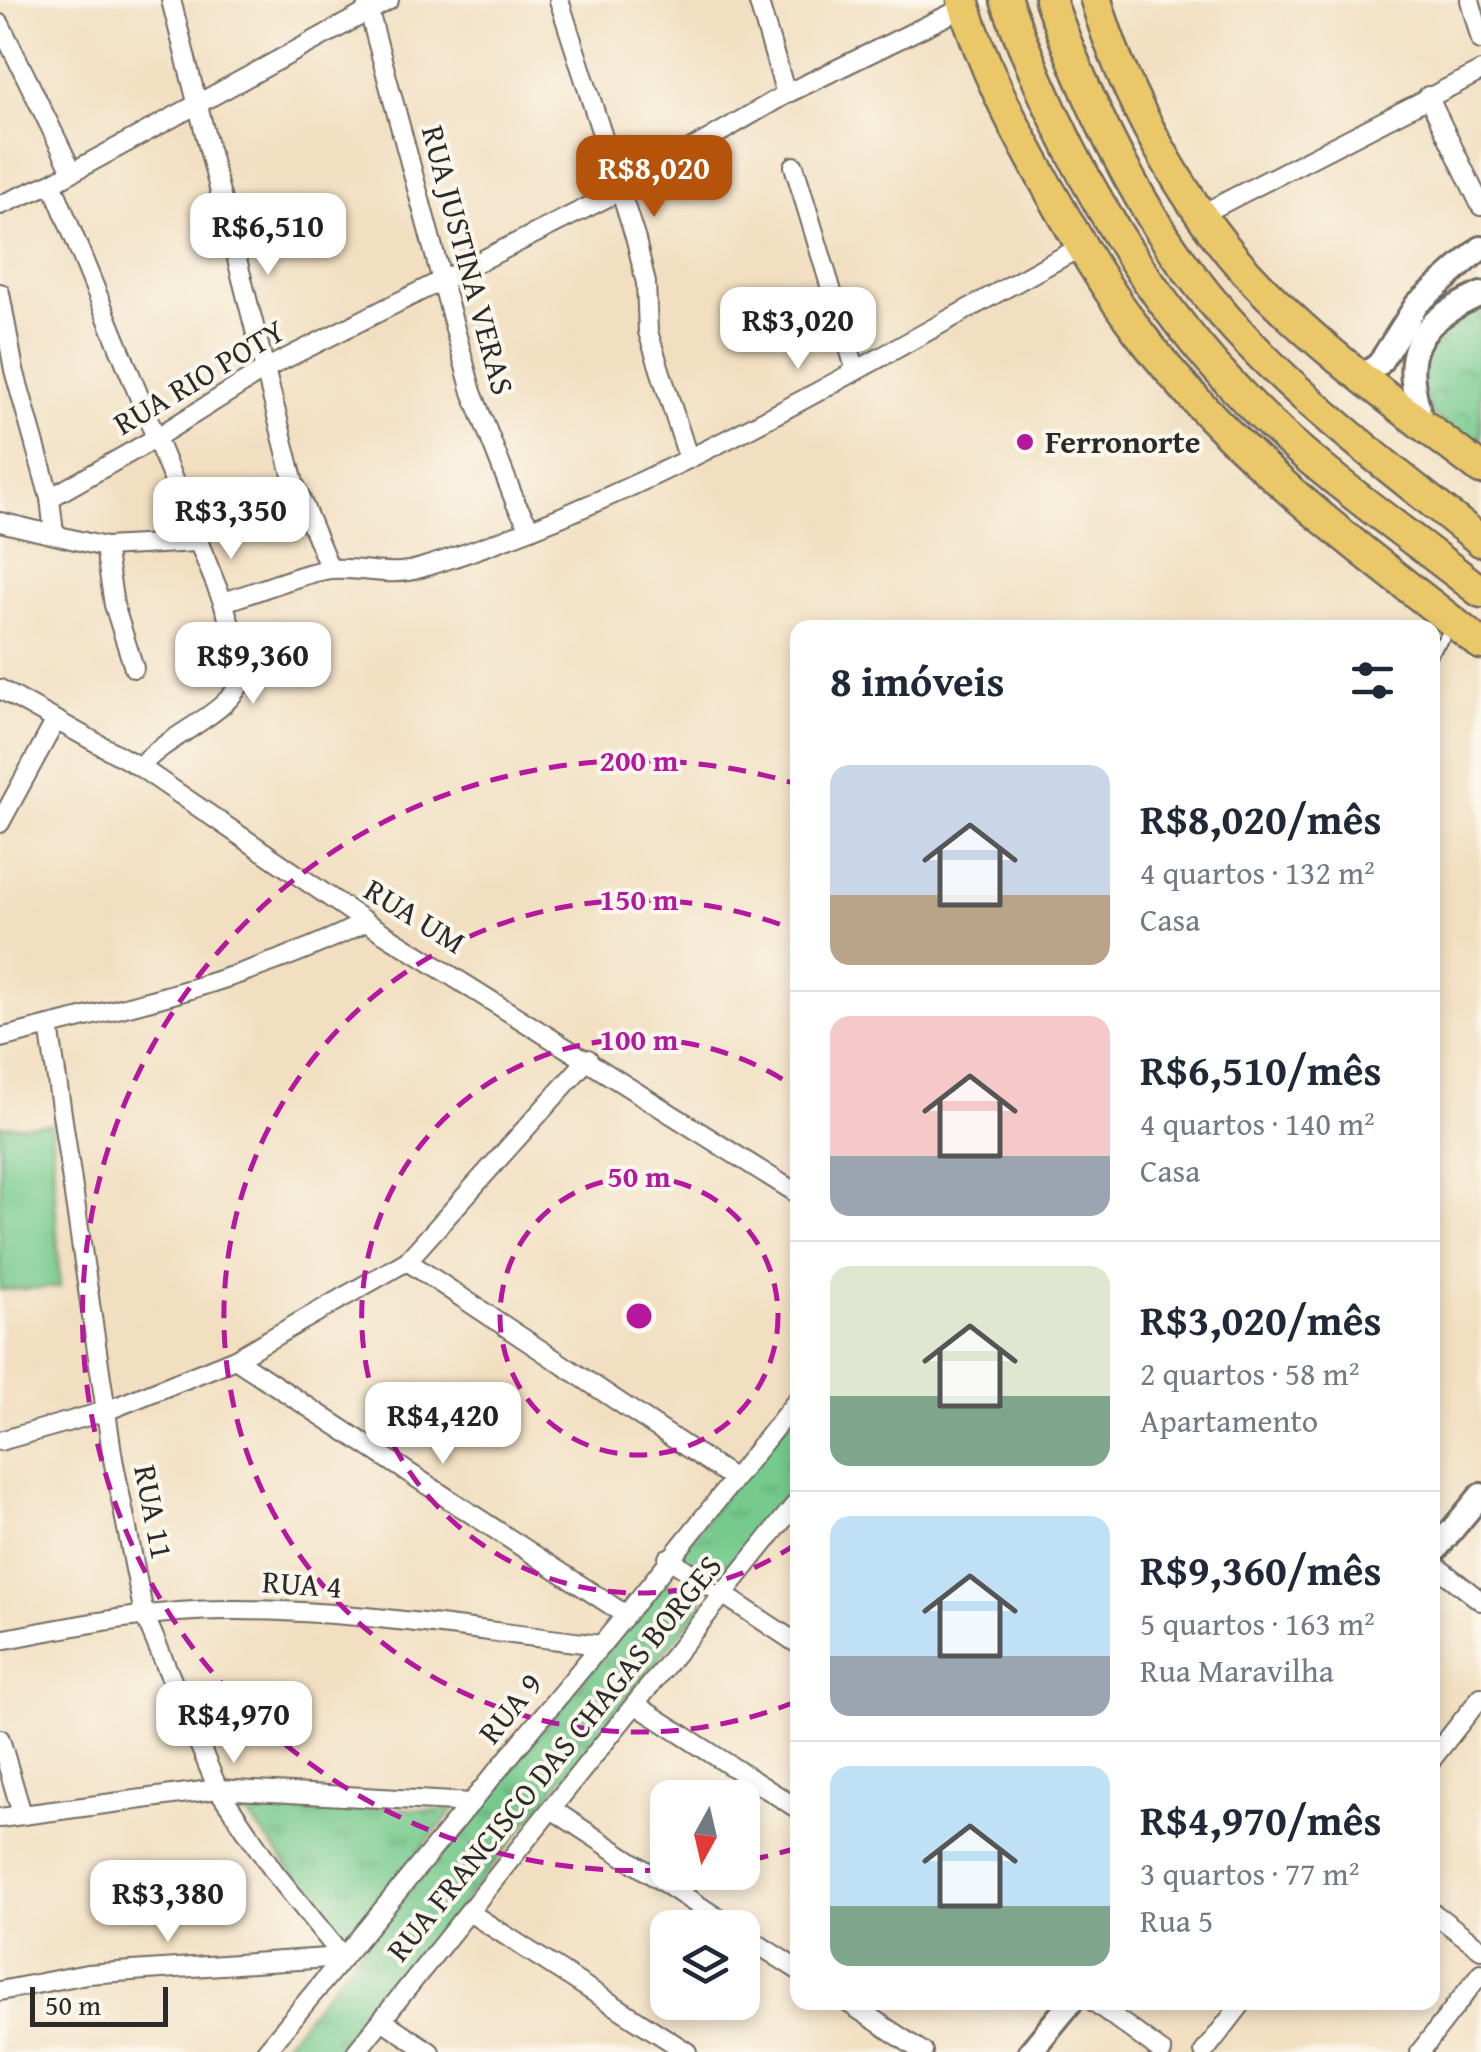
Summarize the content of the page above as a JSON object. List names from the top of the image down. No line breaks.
{"streets":{"street":["RUA JUSTINA VERAS","RUA RIO POTY","RUA UM","RUA 11","RUA 4","RUA 9","RUA FRANCISCO DAS CHAGAS BORGES"]},"crossings":[["RUA JUSTINA VERAS","RUA RIO POTY"],["RUA 11","RUA 4"],["RUA 11","RUA 9"],["RUA 4","RUA 9"]],"places":["Ferronorte"],"scale_bar":"50 m","north":"bottom","page":{"price":["R$8,020","R$6,510","R$3,020","R$3,350","R$9,360","R$4,420","R$4,970","R$3,380"],"heading":"8 imóveis","list":[{"name":"R$8,020/mês","note":"4 quartos · 132 m² · Casa"},{"name":"R$6,510/mês","note":"4 quartos · 140 m² · Casa"},{"name":"R$3,020/mês","note":"2 quartos · 58 m² · Apartamento"},{"name":"R$9,360/mês","note":"5 quartos · 163 m² · Rua Maravilha"},{"name":"R$4,970/mês","note":"3 quartos · 77 m² · Rua 5"}],"scale":"50 m"},"rings":["200 m","150 m","100 m","50 m"]}
